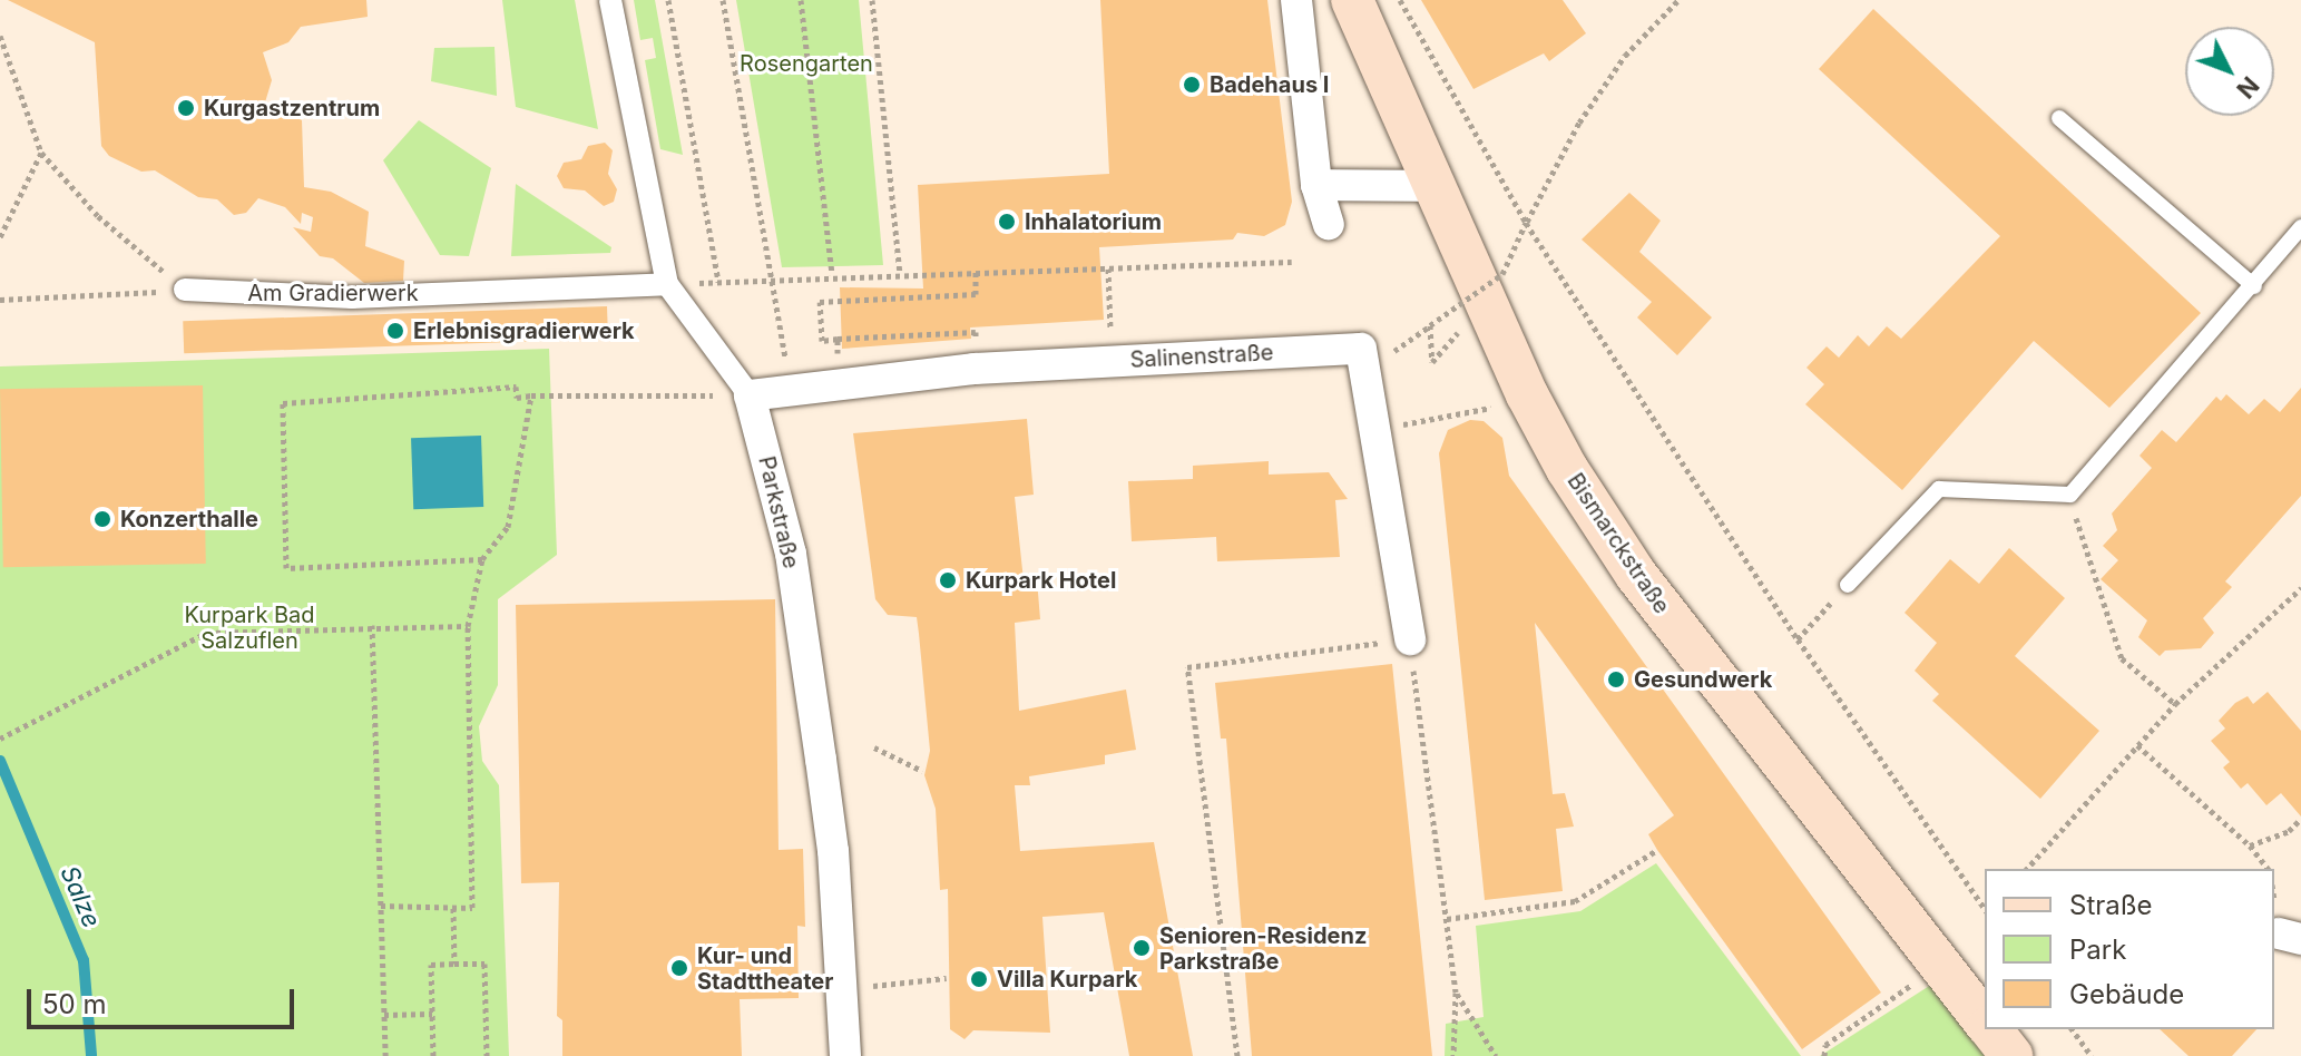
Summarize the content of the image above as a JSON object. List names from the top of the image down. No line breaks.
{"streets":{"main road":["Bismarckstraße"],"street":["Am Gradierwerk","Salinenstraße","Parkstraße"]},"crossings":[["Am Gradierwerk","Parkstraße"],["Salinenstraße","Parkstraße"]],"water":["Salze"],"parks":["Rosengarten","Kurpark Bad Salzuflen"],"places":["Badehaus I","Kurgastzentrum","Inhalatorium","Erlebnisgradierwerk","Konzerthalle","Kurpark Hotel","Gesundwerk","Senioren-Residenz Parkstraße","Kur- und Stadttheater","Villa Kurpark"],"legend":["Straße","Park","Gebäude"],"scale_bar":"50 m","north":"bottom right"}
